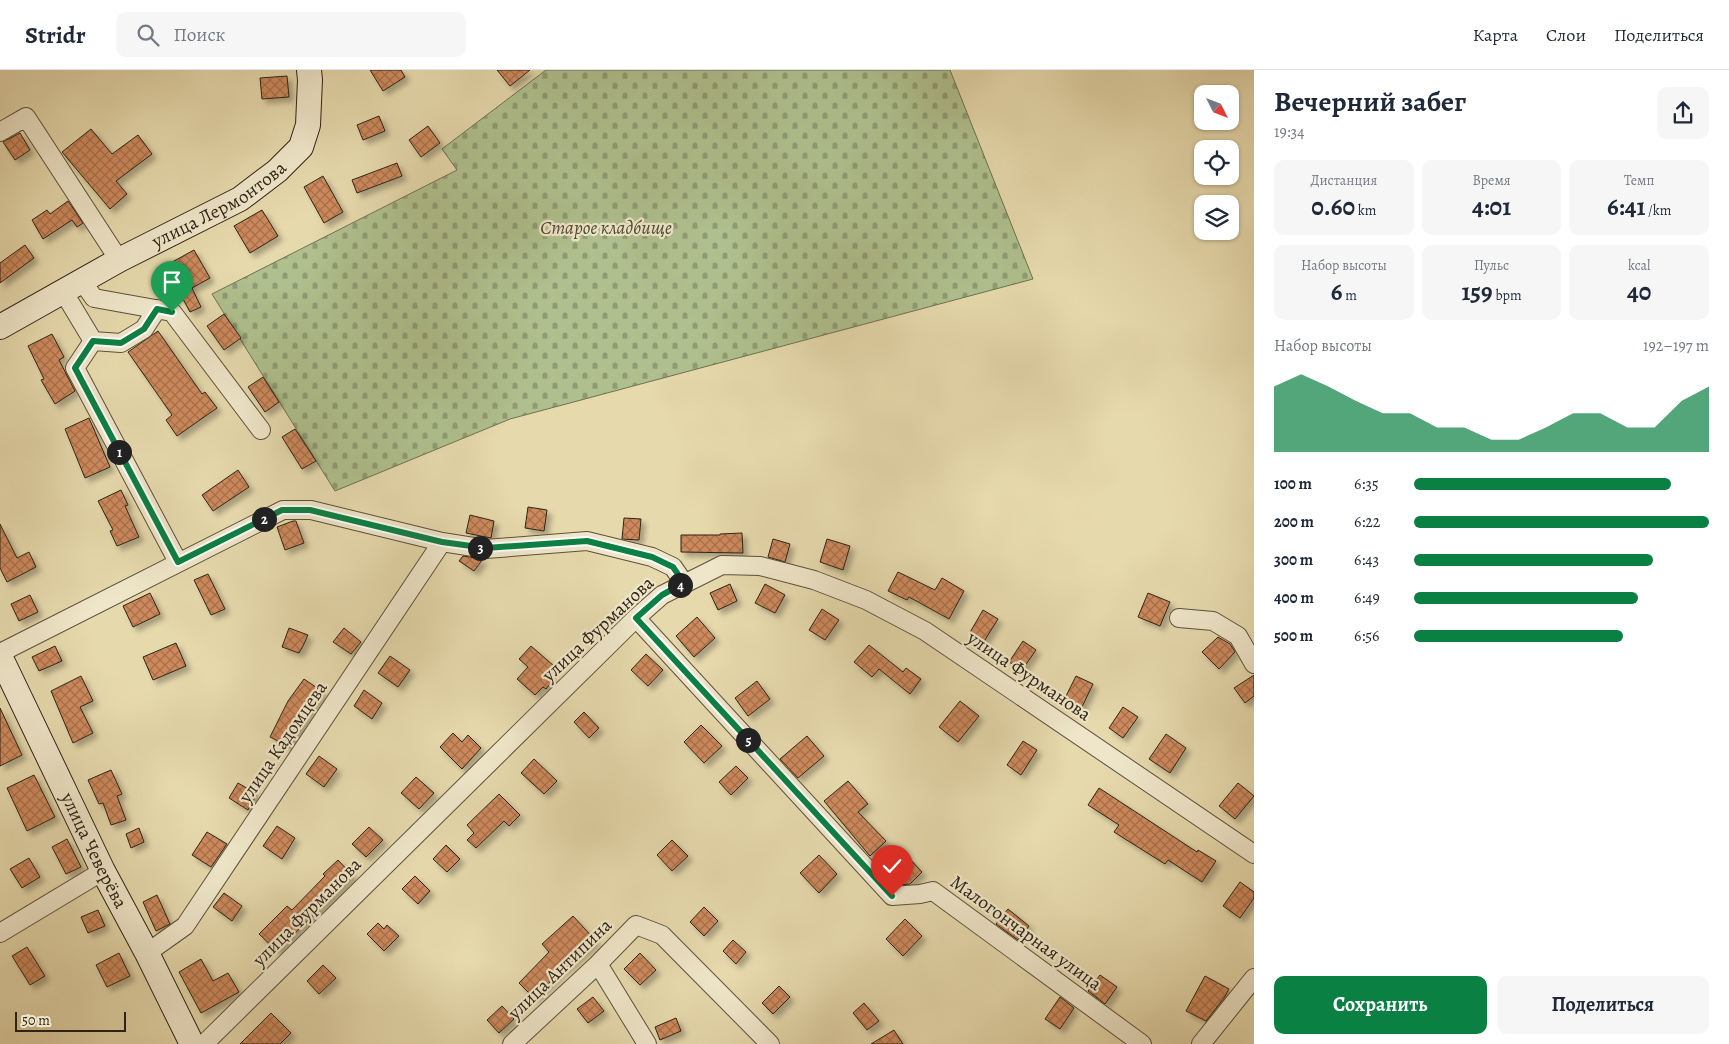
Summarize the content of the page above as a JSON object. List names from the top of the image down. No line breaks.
{"streets":{"street":["улица Лермонтова","улица Фурманова","улица Кадомцева","улица Чеверёва","Малогончарная улица","улица Антипина"]},"crossings":[["улица Фурманова","Малогончарная улица"],["улица Кадомцева","улица Чеверёва"]],"parks":["Старое кладбище"],"scale_bar":"50 m","north":"bottom right","page":{"header":"Stridr","search":"Поиск","nav":["Карта","Слои","Поделиться"],"heading":["Вечерний забег","19:34"],"stats":[["Дистанция","0.60 km"],["Время","4:01"],["Темп","6:41 /km"],["Набор высоты","6 m"],["Пульс","159 bpm"],["kcal","40"]],"chart":["Набор высоты","192–197 m"],"pins":["1","2","3","4","5"],"list":[{"name":"100 m","note":"6:35"},{"name":"200 m","note":"6:22"},{"name":"300 m","note":"6:43"},{"name":"400 m","note":"6:49"},{"name":"500 m","note":"6:56"}],"buttons":["Сохранить","Поделиться"],"scale":"50 m"}}
